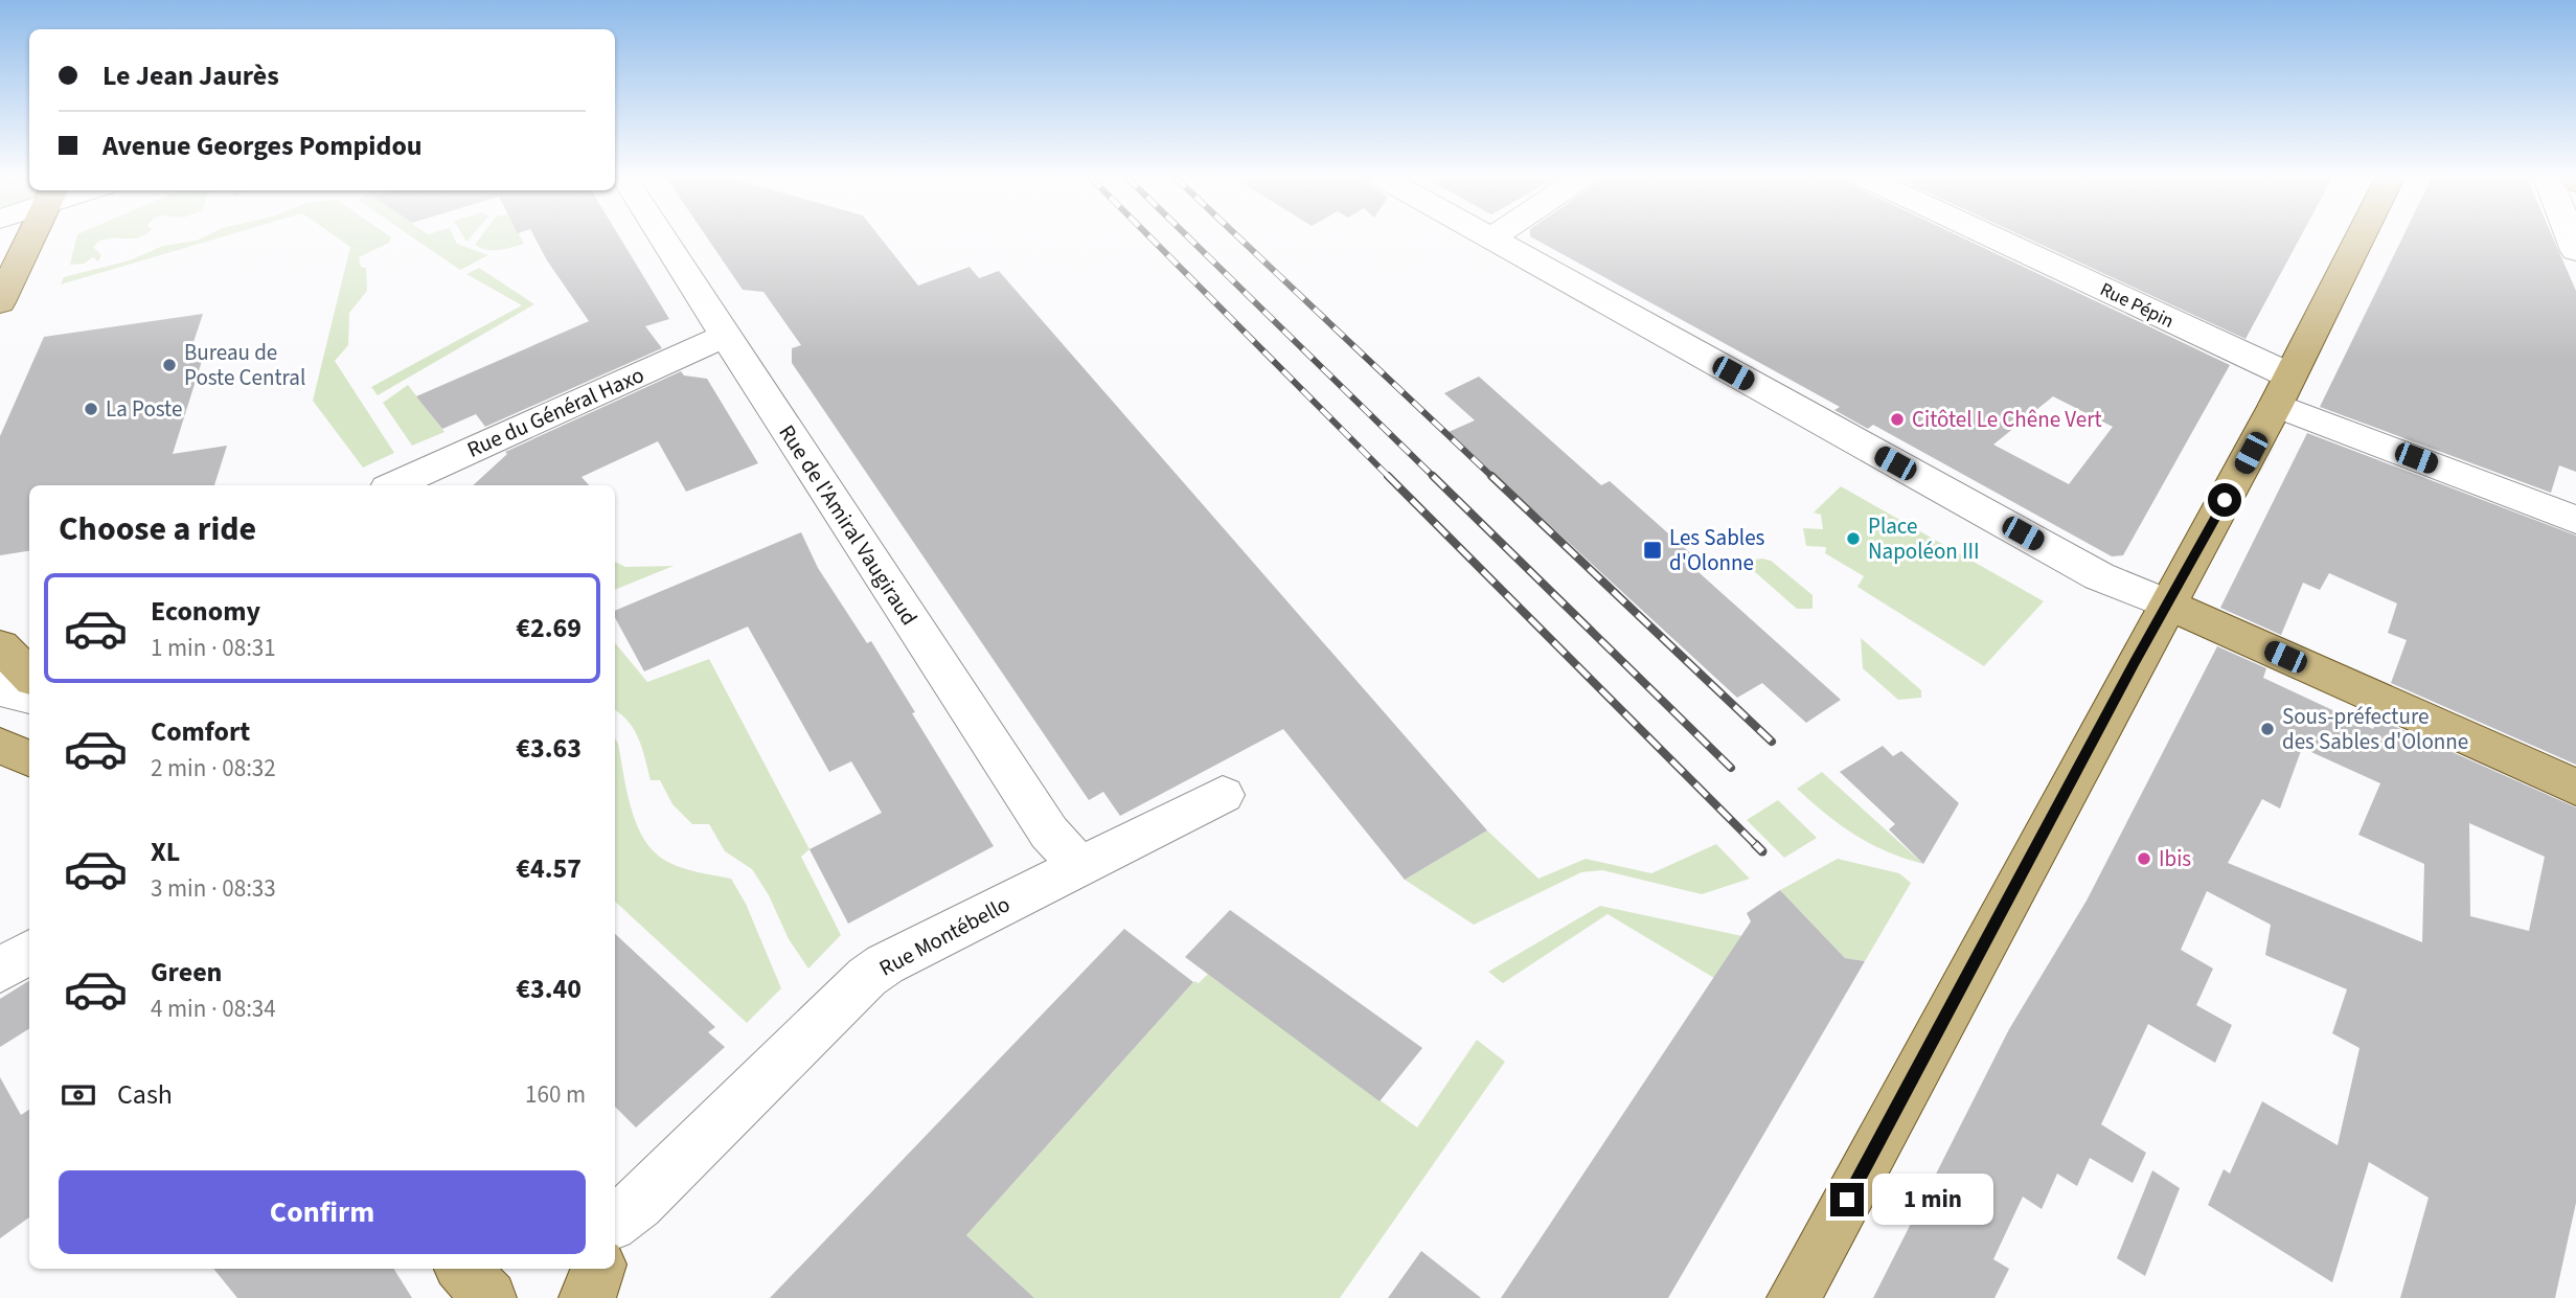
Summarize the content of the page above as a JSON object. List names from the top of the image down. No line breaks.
{"streets":{"street":["Rue Pépin","Rue du Général Haxo","Rue de l'Amiral Vaugiraud","Rue Montébello"]},"crossings":[["Rue du Général Haxo","Rue de l'Amiral Vaugiraud"],["Rue de l'Amiral Vaugiraud","Rue Montébello"]],"places":{"other":["Bureau de Poste Central","La Poste","Citôtel Le Chêne Vert","Place Napoléon III","Sous-préfecture des Sables d'Olonne","Ibis"],"transit":["Les Sables d'Olonne"]},"page":{"banner":["Le Jean Jaurès","Avenue Georges Pompidou"],"heading":"Choose a ride","list":[{"name":"Economy","note":"1 min · 08:31","value":"€2.69"},{"name":"Comfort","note":"2 min · 08:32","value":"€3.63"},{"name":"XL","note":"3 min · 08:33","value":"€4.57"},{"name":"Green","note":"4 min · 08:34","value":"€3.40"}],"pay":["Cash","160 m"],"buttons":"Confirm","bubble":"1 min"}}
